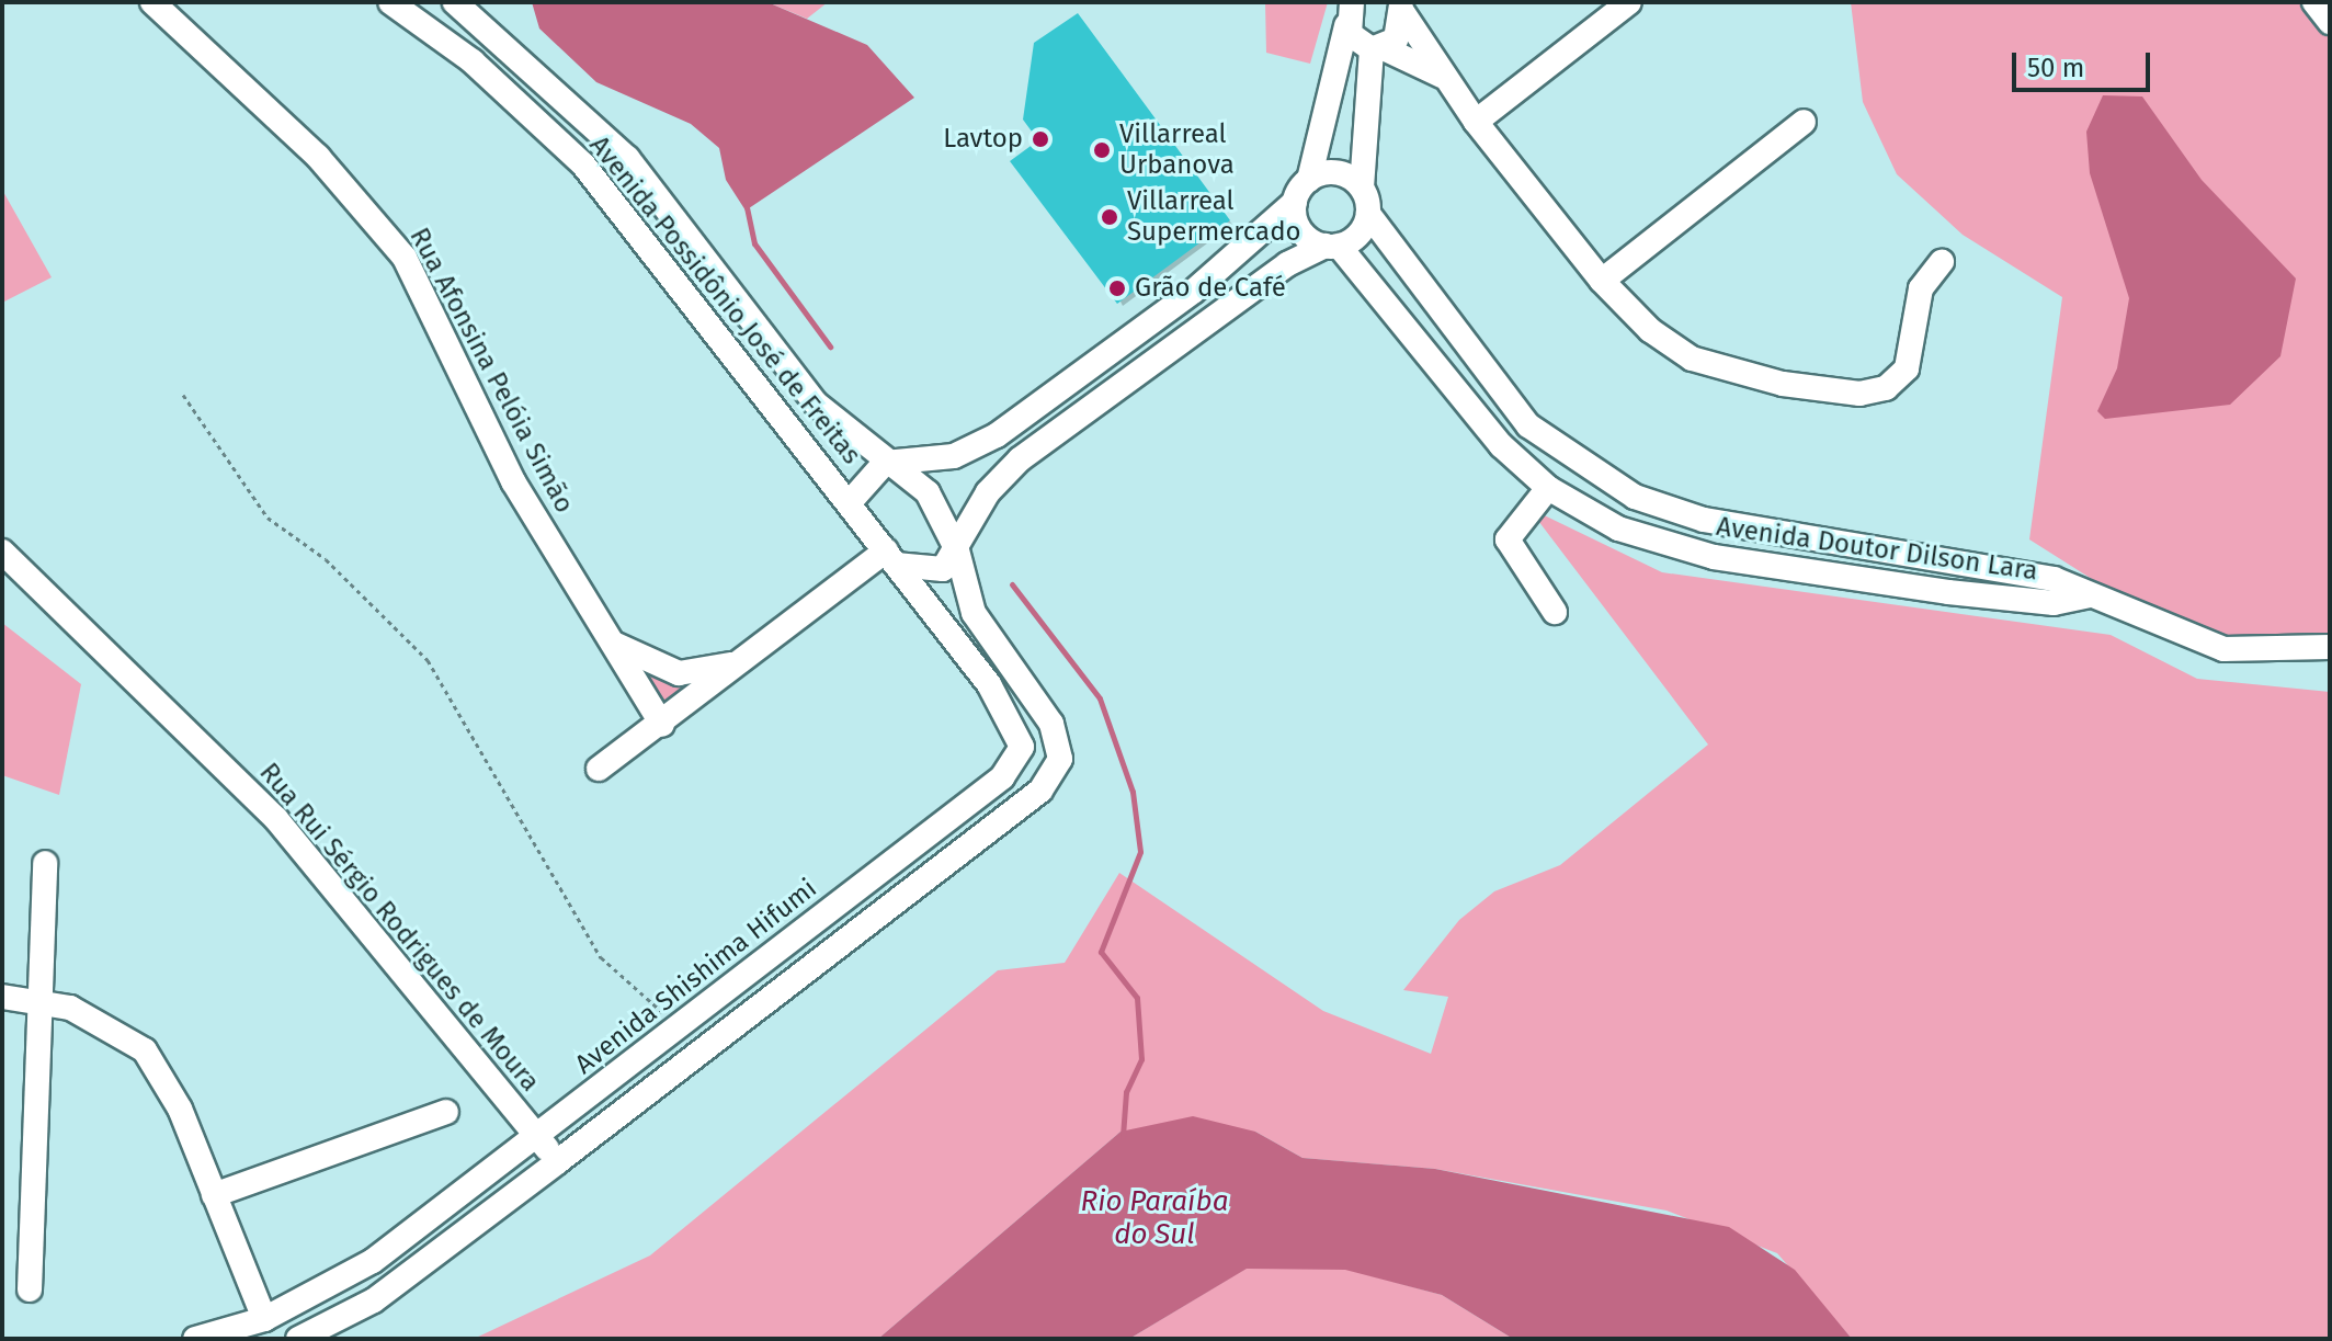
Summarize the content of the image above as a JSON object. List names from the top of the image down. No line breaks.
{"streets":{"street":["Avenida Possidônio José de Freitas","Rua Afonsina Pelóia Simão","Avenida Doutor Dilson Lara","Rua Rui Sérgio Rodrigues de Moura","Avenida Shishima Hifumi"]},"crossings":[["Avenida Possidônio José de Freitas","Avenida Shishima Hifumi"],["Rua Rui Sérgio Rodrigues de Moura","Avenida Shishima Hifumi"]],"water":["Rio Paraíba do Sul"],"places":["Lavtop","Villarreal Urbanova","Villarreal Supermercado","Grão de Café"],"scale_bar":"50 m"}
